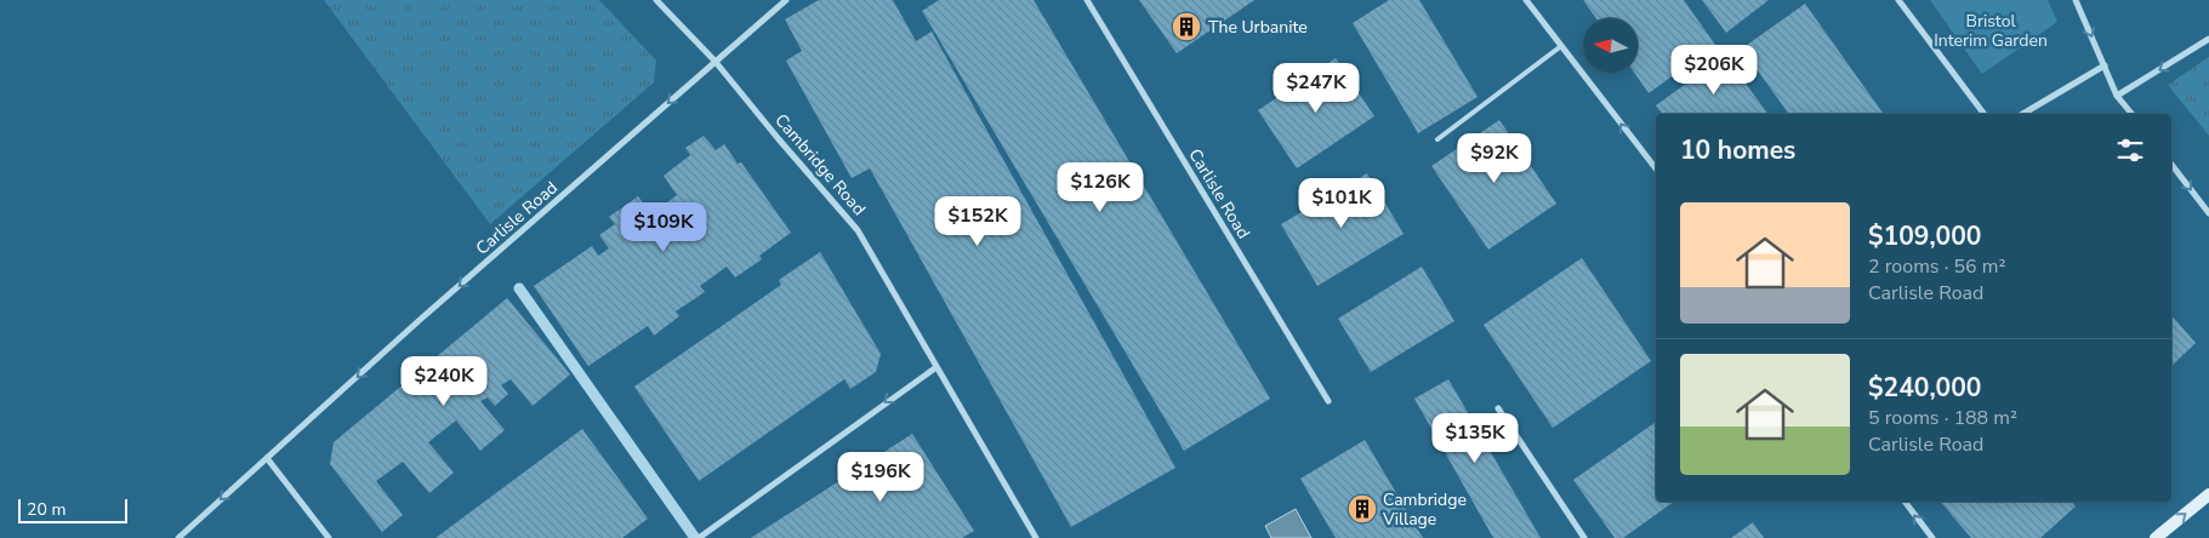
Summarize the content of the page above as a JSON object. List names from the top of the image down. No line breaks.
{"streets":{"street":["Cambridge Road","Carlisle Road"]},"crossings":[["Cambridge Road","Carlisle Road"]],"one_way":["Carlisle Road"],"parks":["Bristol Interim Garden"],"places":{"building":["The Urbanite","Cambridge Village"]},"scale_bar":"20 m","north":"left","page":{"price":["$206K","$247K","$92K","$126K","$101K","$152K","$109K","$240K","$135K","$196K"],"heading":"10 homes","list":[{"name":"$109,000","note":"2 rooms · 56 m² · Carlisle Road"},{"name":"$240,000","note":"5 rooms · 188 m² · Carlisle Road"}],"scale":"20 m"}}
